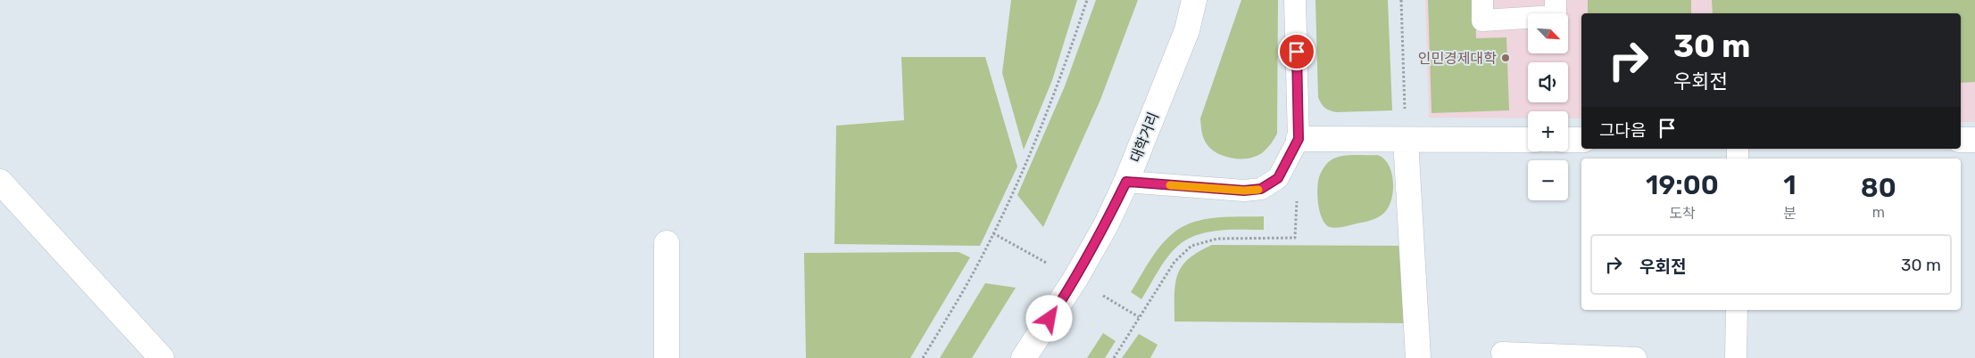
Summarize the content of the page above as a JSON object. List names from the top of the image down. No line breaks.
{"streets":{"street":["대학거리"]},"places":["인민경제대학"],"north":"bottom right","page":{"map_buttons":["+","−"],"turn":["30 m","우회전"],"then":"그다음","eta":["19:00","도착","1","분","80","m"],"list":[{"name":"우회전","value":"30 m"}]}}
